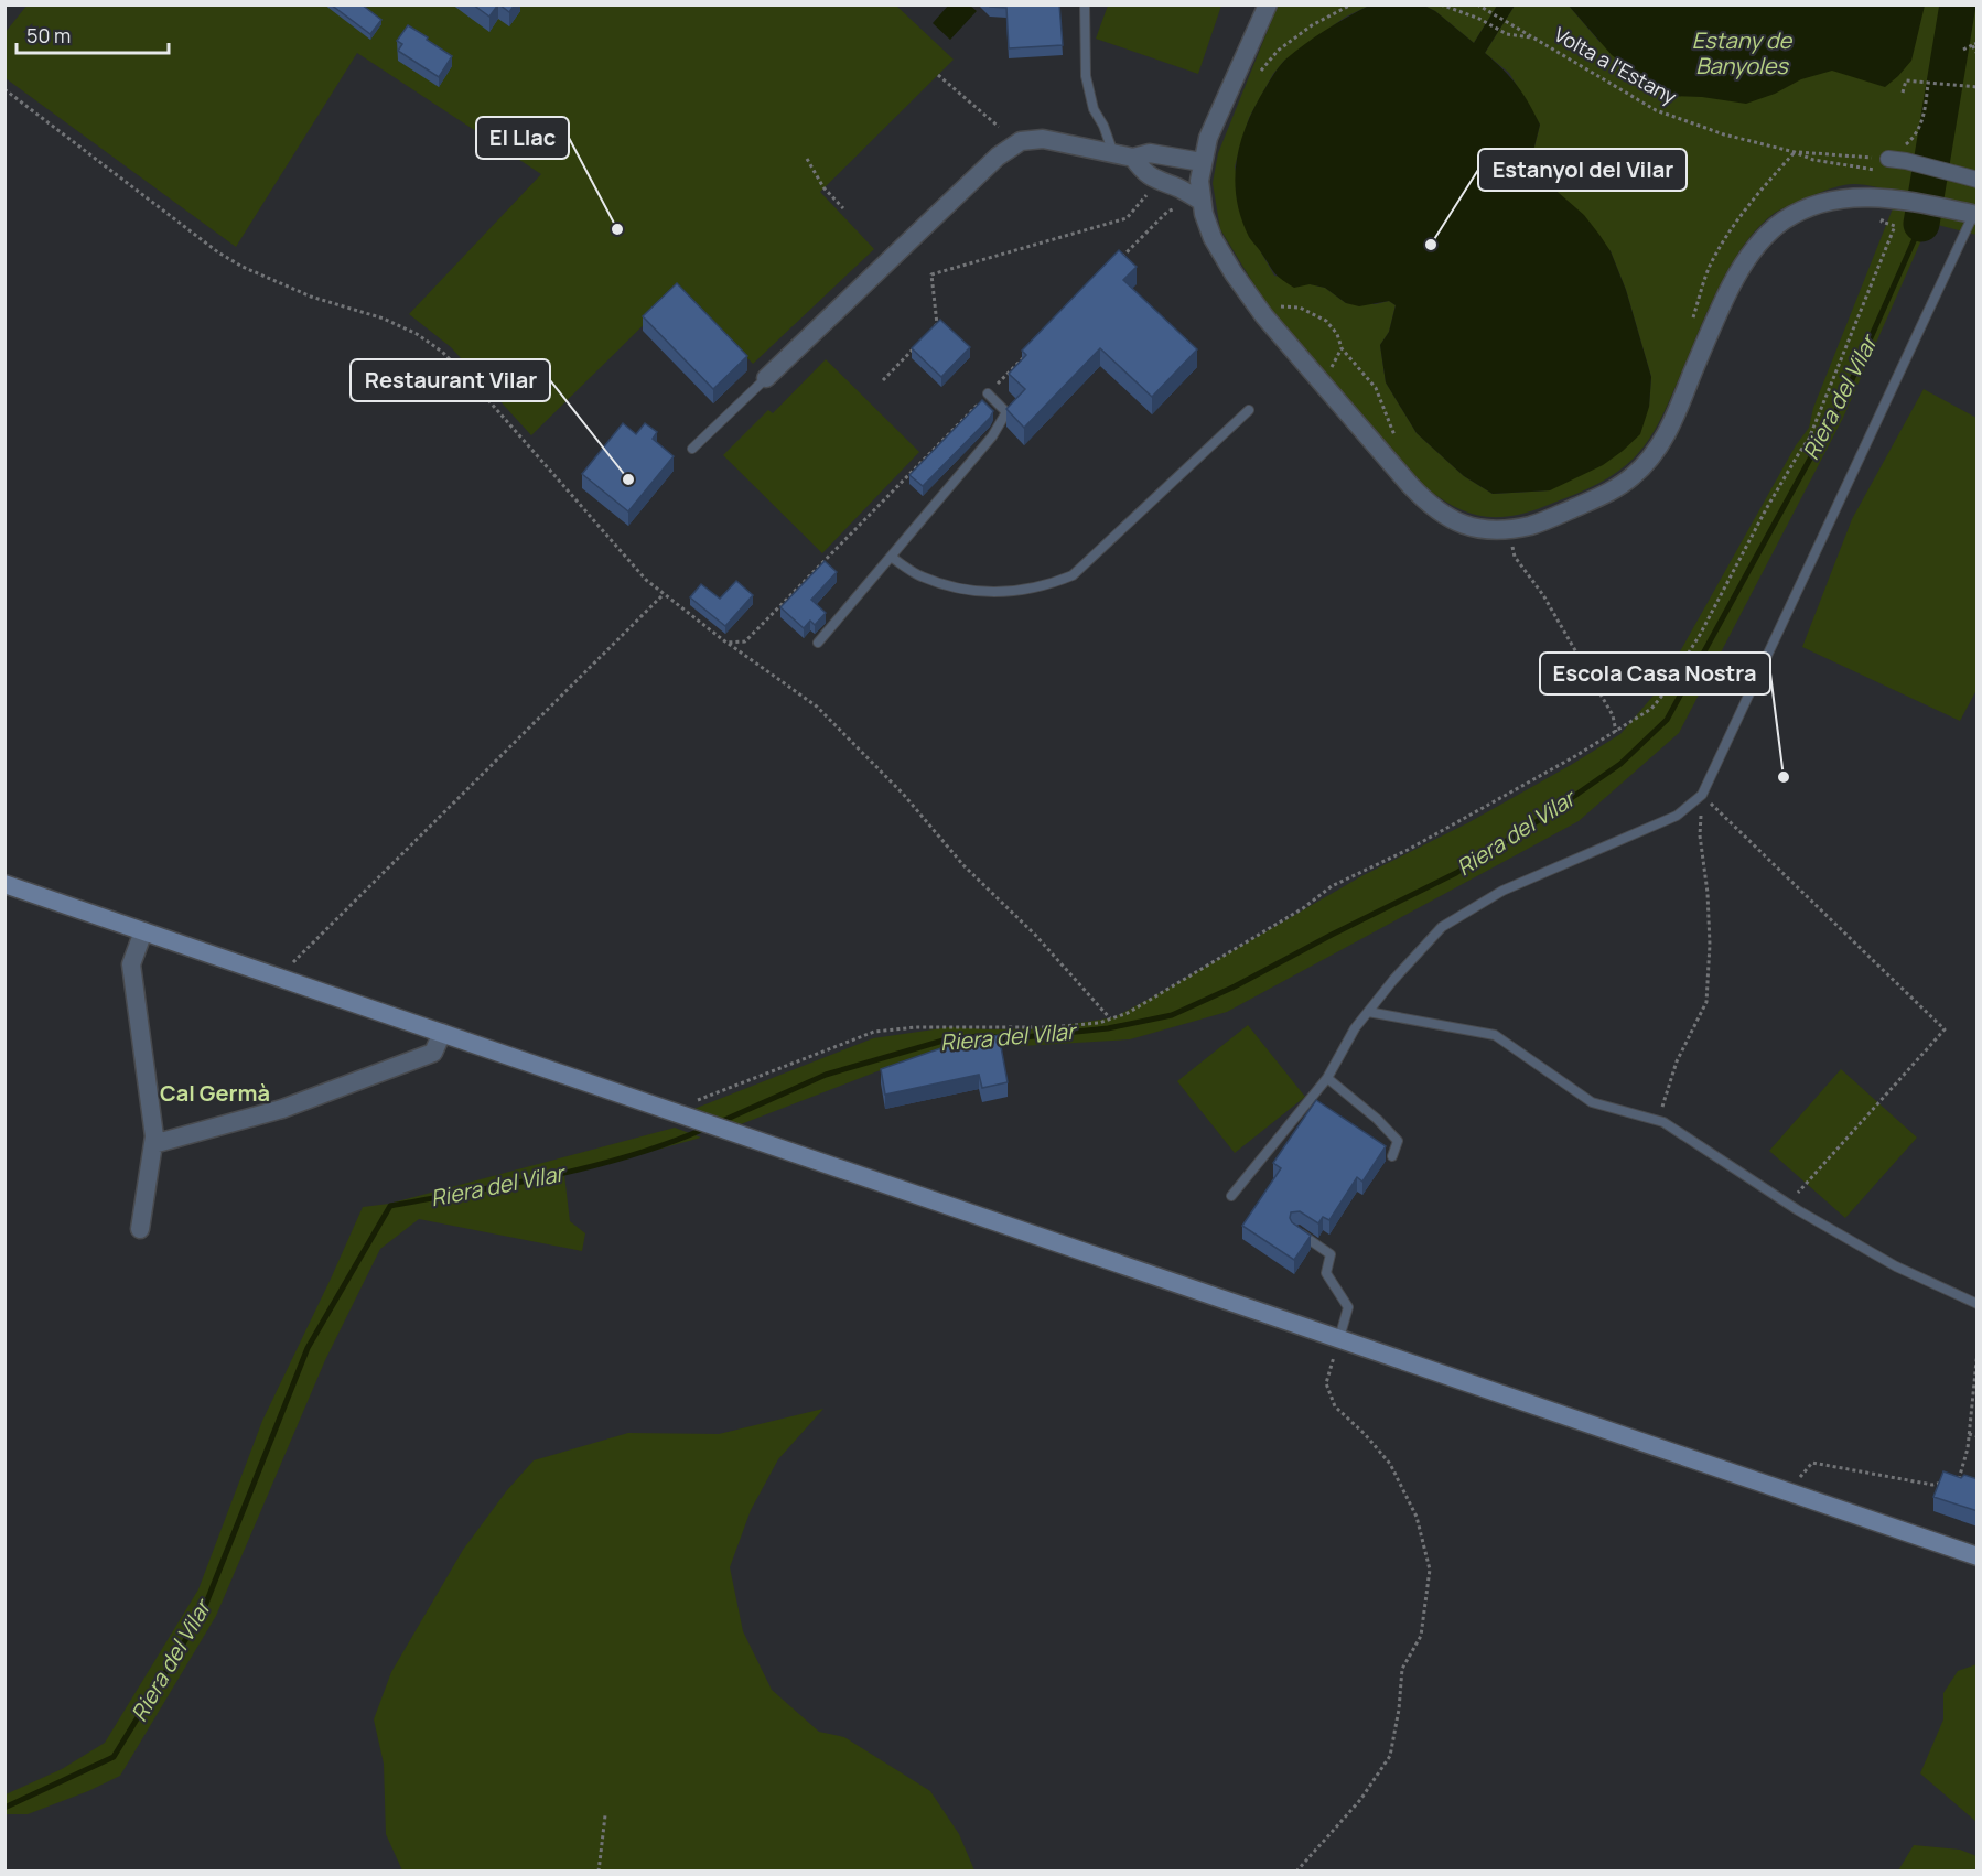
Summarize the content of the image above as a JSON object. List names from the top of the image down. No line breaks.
{"streets":{"path":["Volta a l'Estany"]},"districts":["Cal Germà"],"water":["Estany de Banyoles","Riera del Vilar"],"places":["El Llac","Estanyol del Vilar","Restaurant Vilar","Escola Casa Nostra"],"scale_bar":"50 m"}
